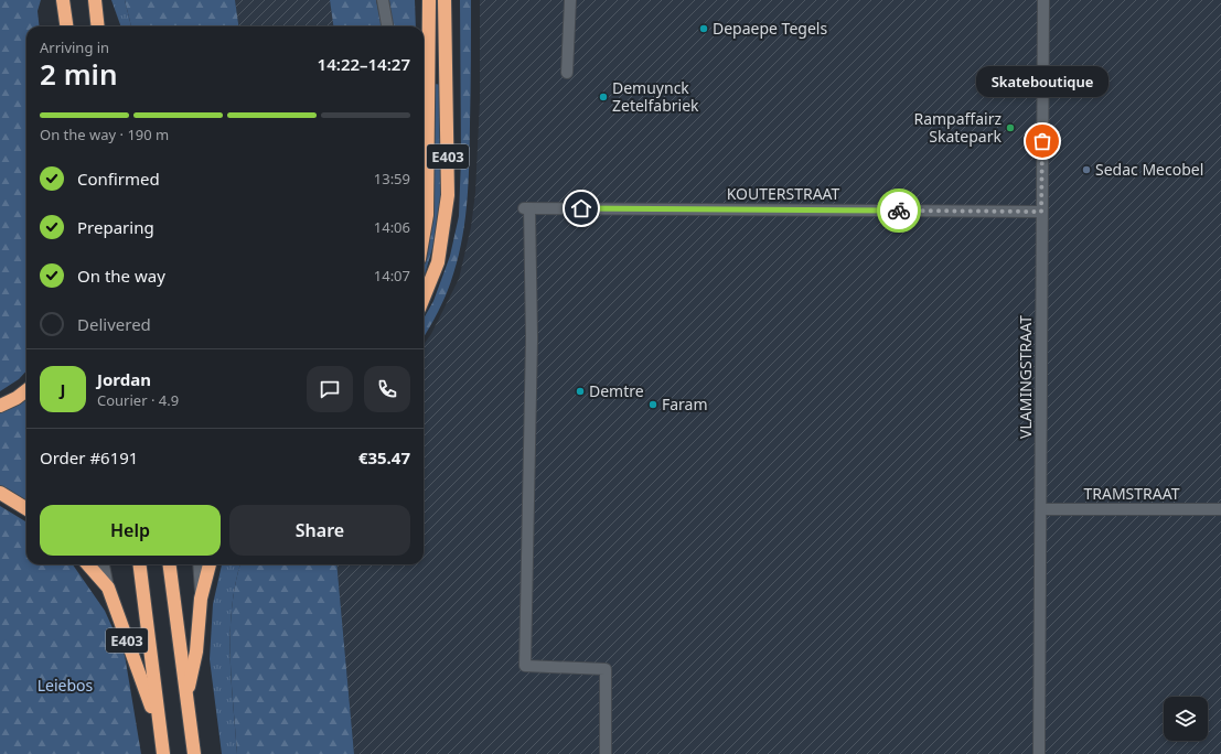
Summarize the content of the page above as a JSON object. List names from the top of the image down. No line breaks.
{"streets":{"highway":["E403"],"street":["KOUTERSTRAAT","VLAMINGSTRAAT","TRAMSTRAAT"]},"crossings":[["KOUTERSTRAAT","VLAMINGSTRAAT"],["VLAMINGSTRAAT","TRAMSTRAAT"]],"parks":["Leiebos"],"places":["Depaepe Tegels","Demuynck Zetelfabriek","Rampaffairz Skatepark","Skateboutique","Sedac Mecobel","Demtre","Faram"],"page":{"heading":["2 min","Arriving in","14:22–14:27"],"panel":["Jordan","Courier · 4.9","Order #6191","€35.47"],"bubble":"Skateboutique","bar":"On the way · 190 m","list":[["Confirmed","13:59"],["Preparing","14:06"],["On the way","14:07"],"Delivered"],"round":"J","buttons":["Help","Share"]}}
